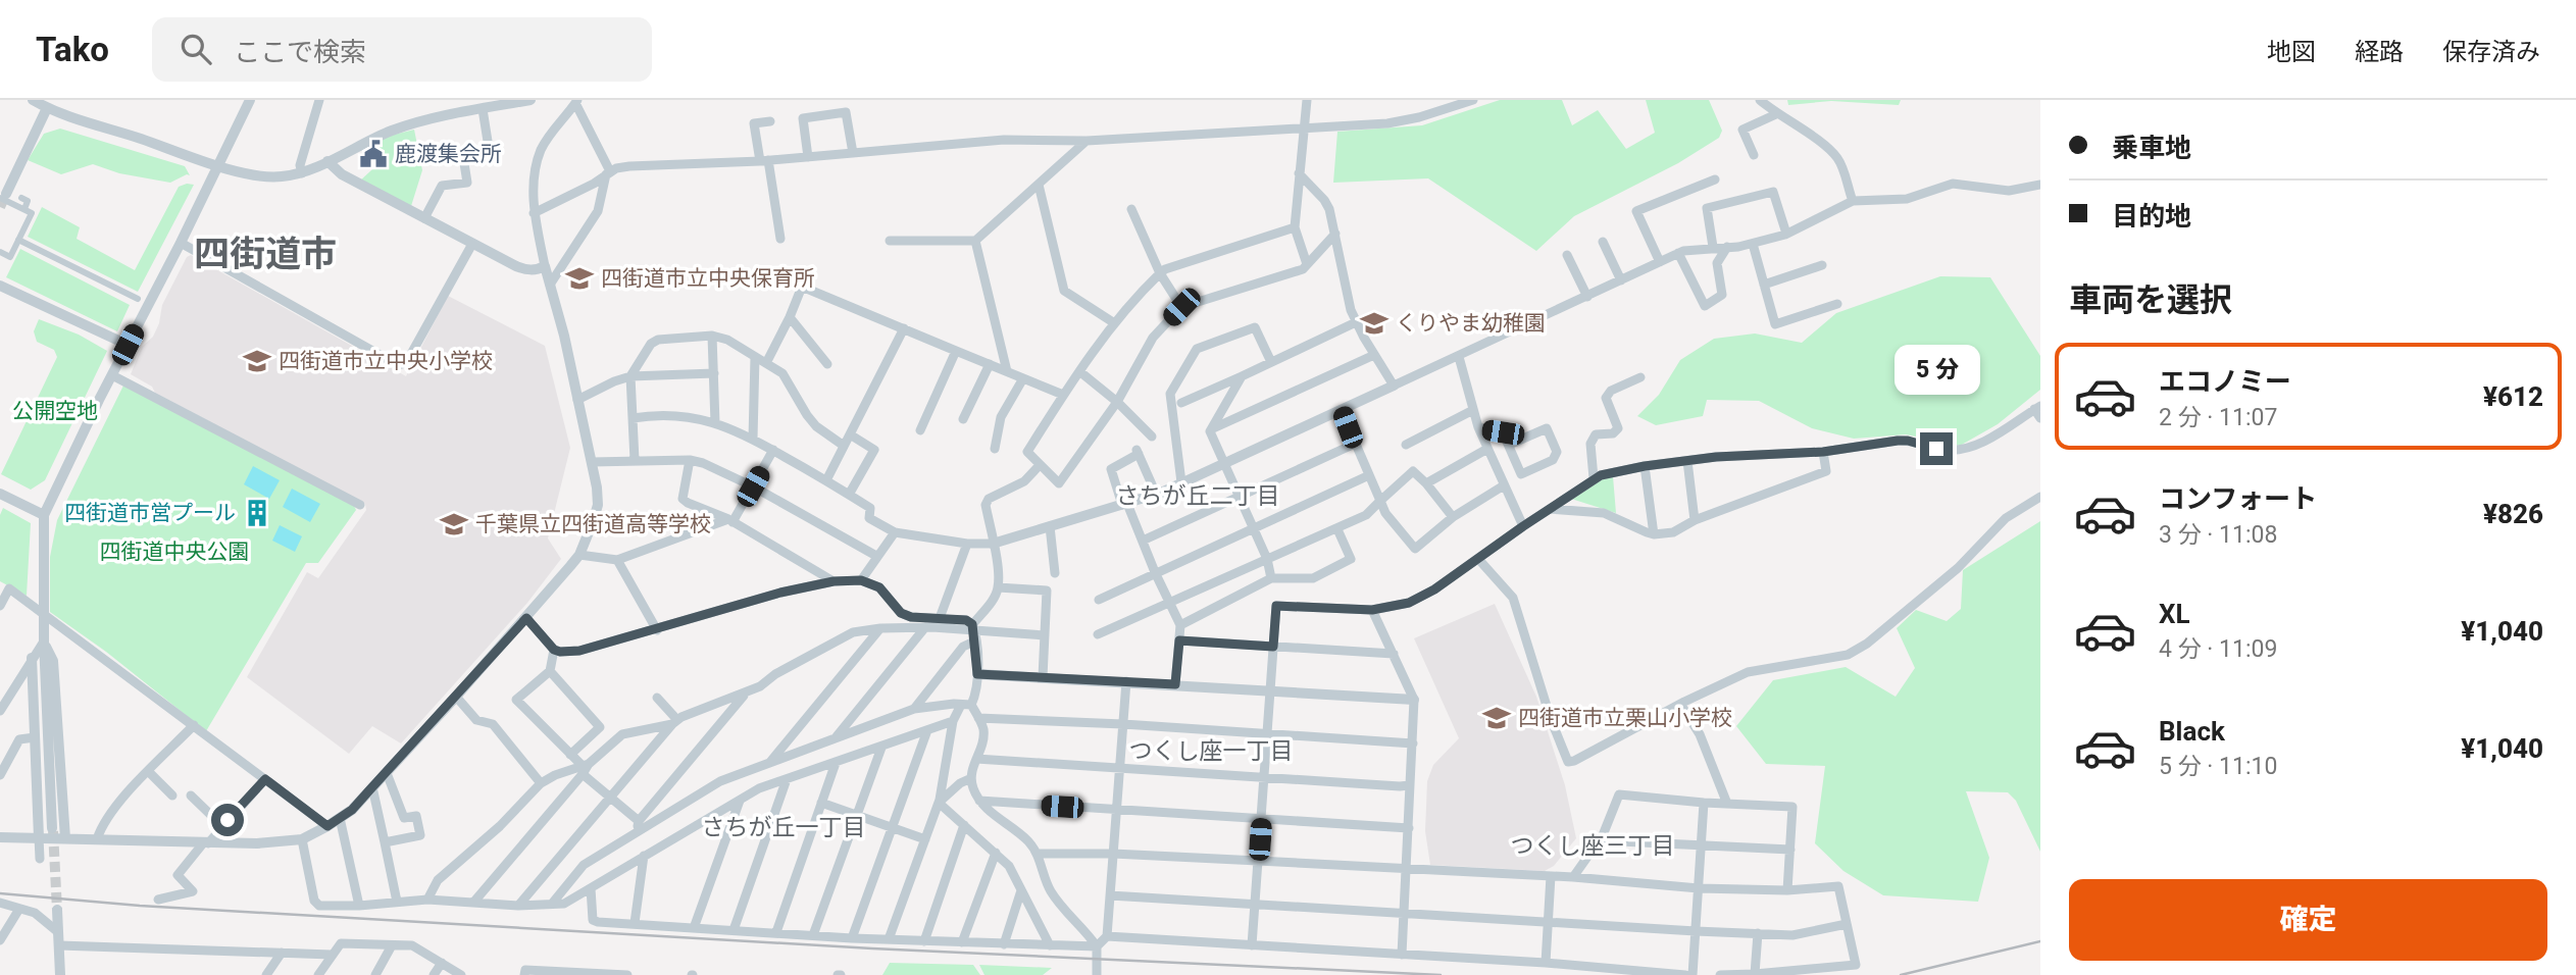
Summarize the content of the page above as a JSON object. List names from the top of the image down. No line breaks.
{"districts":["四街道市","さちが丘二丁目","つくし座一丁目","さちが丘一丁目","つくし座三丁目"],"parks":["公開空地","四街道中央公園"],"places":{"public building":["鹿渡集会所"],"school or university":["四街道市立中央保育所","くりやま幼稚園","四街道市立中央小学校","千葉県立四街道高等学校","四街道市立栗山小学校"],"building":["四街道市営プール"]},"page":{"header":"Tako","search":"ここで検索","nav":["地図","経路","保存済み"],"banner":["乗車地","目的地"],"heading":"車両を選択","list":[{"name":"エコノミー","note":"2 分 · 11:07","value":"¥612"},{"name":"コンフォート","note":"3 分 · 11:08","value":"¥826"},{"name":"XL","note":"4 分 · 11:09","value":"¥1,040"},{"name":"Black","note":"5 分 · 11:10","value":"¥1,040"}],"bubble":"5 分","buttons":"確定"}}
